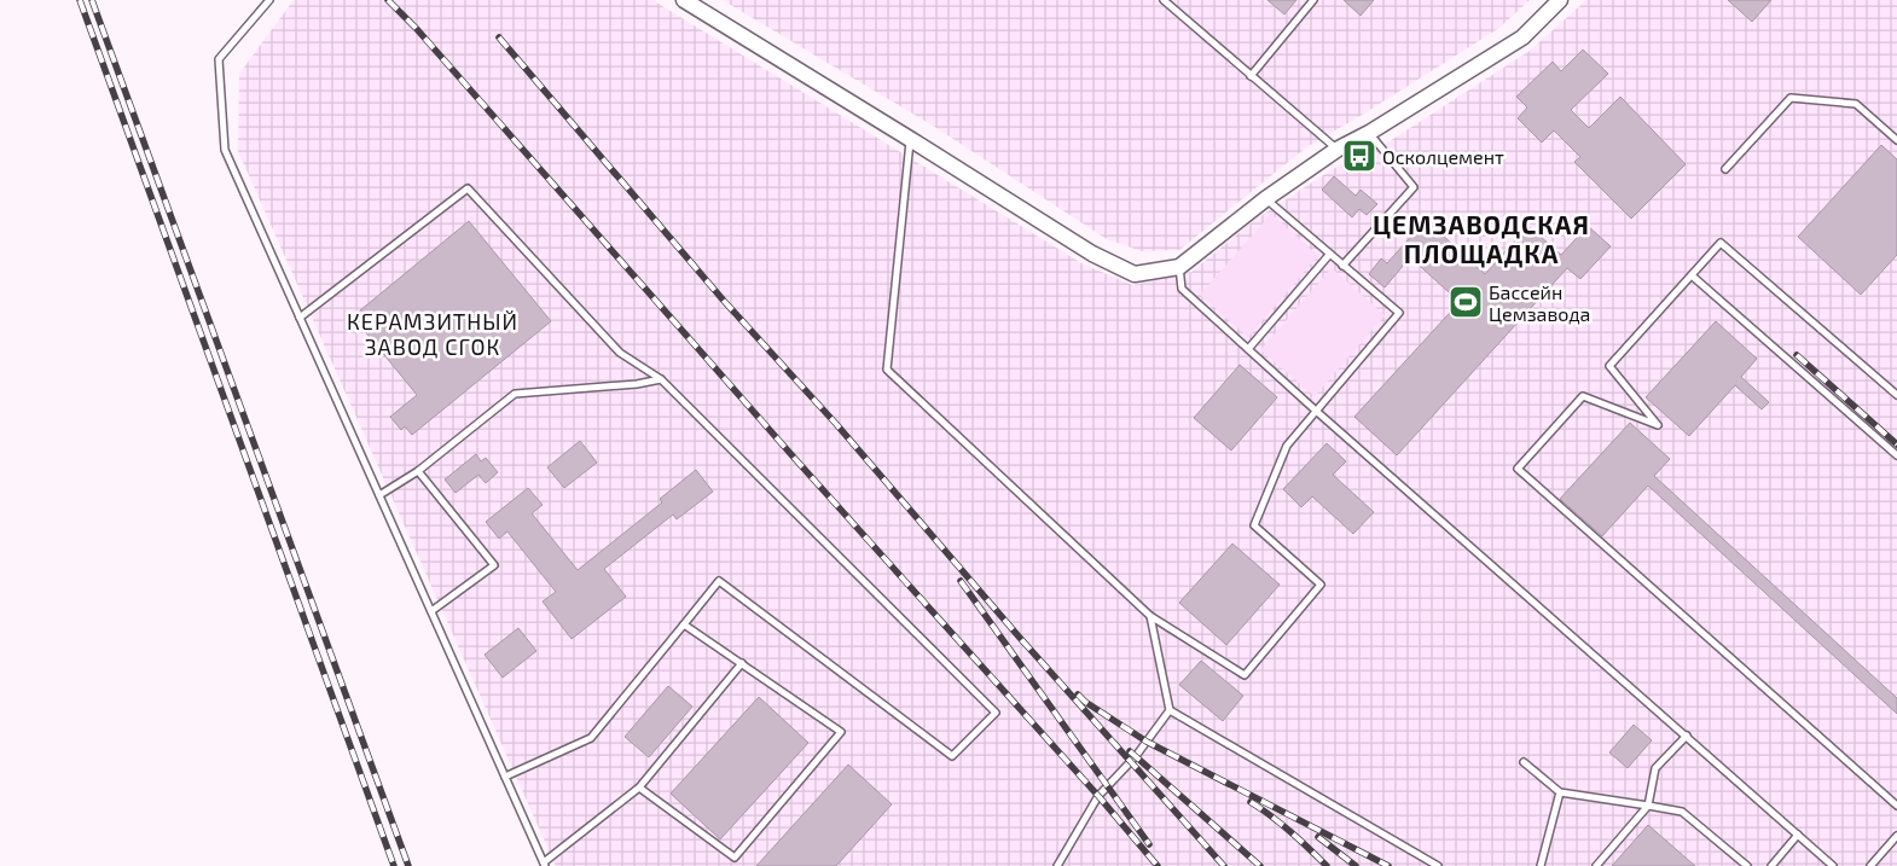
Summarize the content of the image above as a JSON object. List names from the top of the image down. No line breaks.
{"districts":["ЦЕМЗАВОДСКАЯ ПЛОЩАДКА","КЕРАМЗИТНЫЙ ЗАВОД СГОК"],"places":{"bus stop":["Осколцемент"],"sports":["Бассейн Цемзавода"]}}
